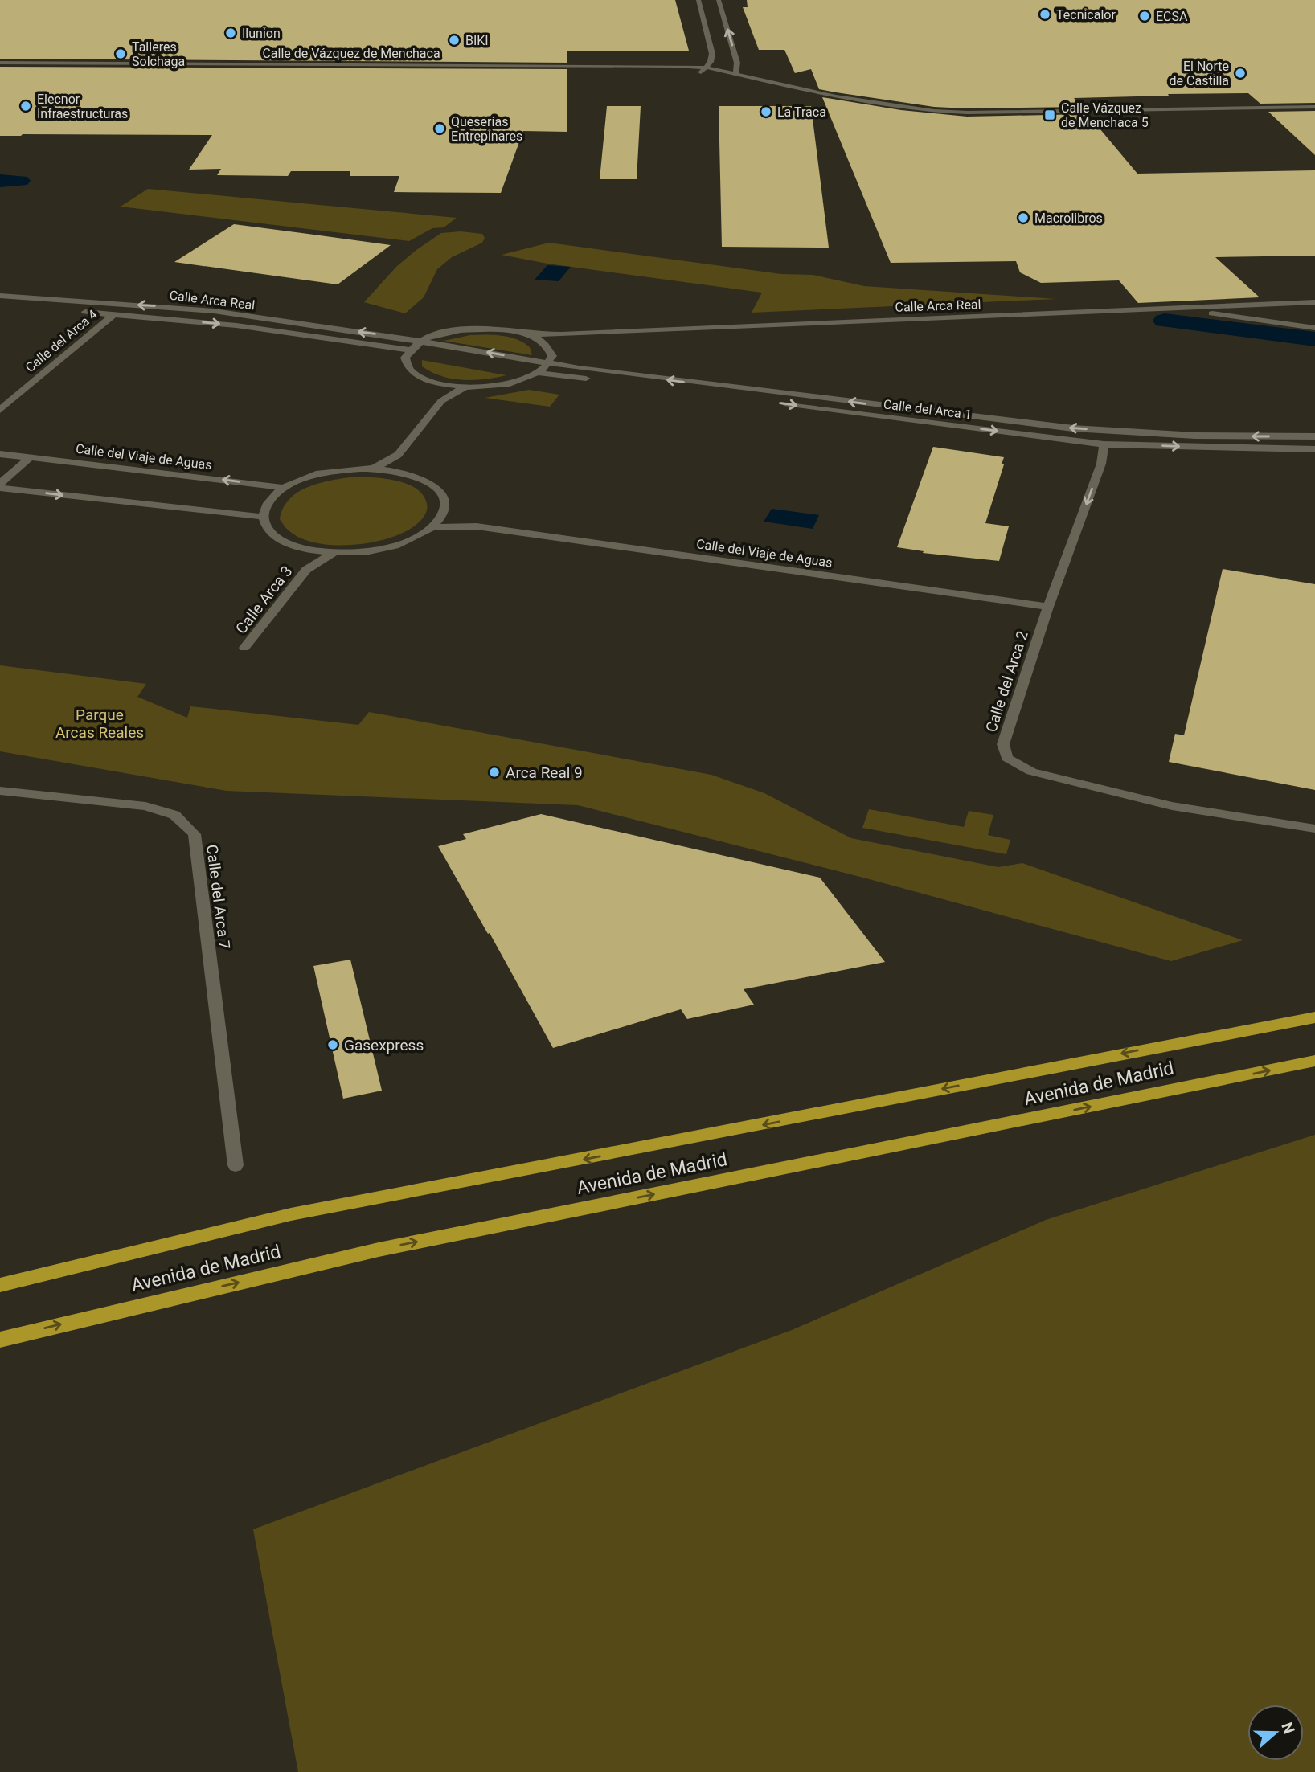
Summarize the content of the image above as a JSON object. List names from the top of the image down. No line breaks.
{"streets":{"main road":["Avenida de Madrid"],"street":["Calle de Vázquez de Menchaca","Calle Arca Real","Calle del Arca 4","Calle del Arca 1","Calle del Viaje de Aguas","Calle Arca 3","Calle del Arca 2","Calle del Arca 7"]},"crossings":[["Calle Arca Real","Calle del Arca 4"],["Calle Arca Real","Calle del Arca 1"],["Calle del Arca 1","Calle del Arca 2"],["Calle del Viaje de Aguas","Calle del Arca 2"]],"parks":["Parque Arcas Reales"],"places":{"other":["Tecnicalor","ECSA","Ilunion","BIKI","Talleres Solchaga","El Norte de Castilla","Elecnor Infraestructuras","La Traca","Queserías Entrepinares","Macrolibros","Arca Real 9","Gasexpress"],"transit":["Calle Vázquez de Menchaca 5"]},"north":"right"}
